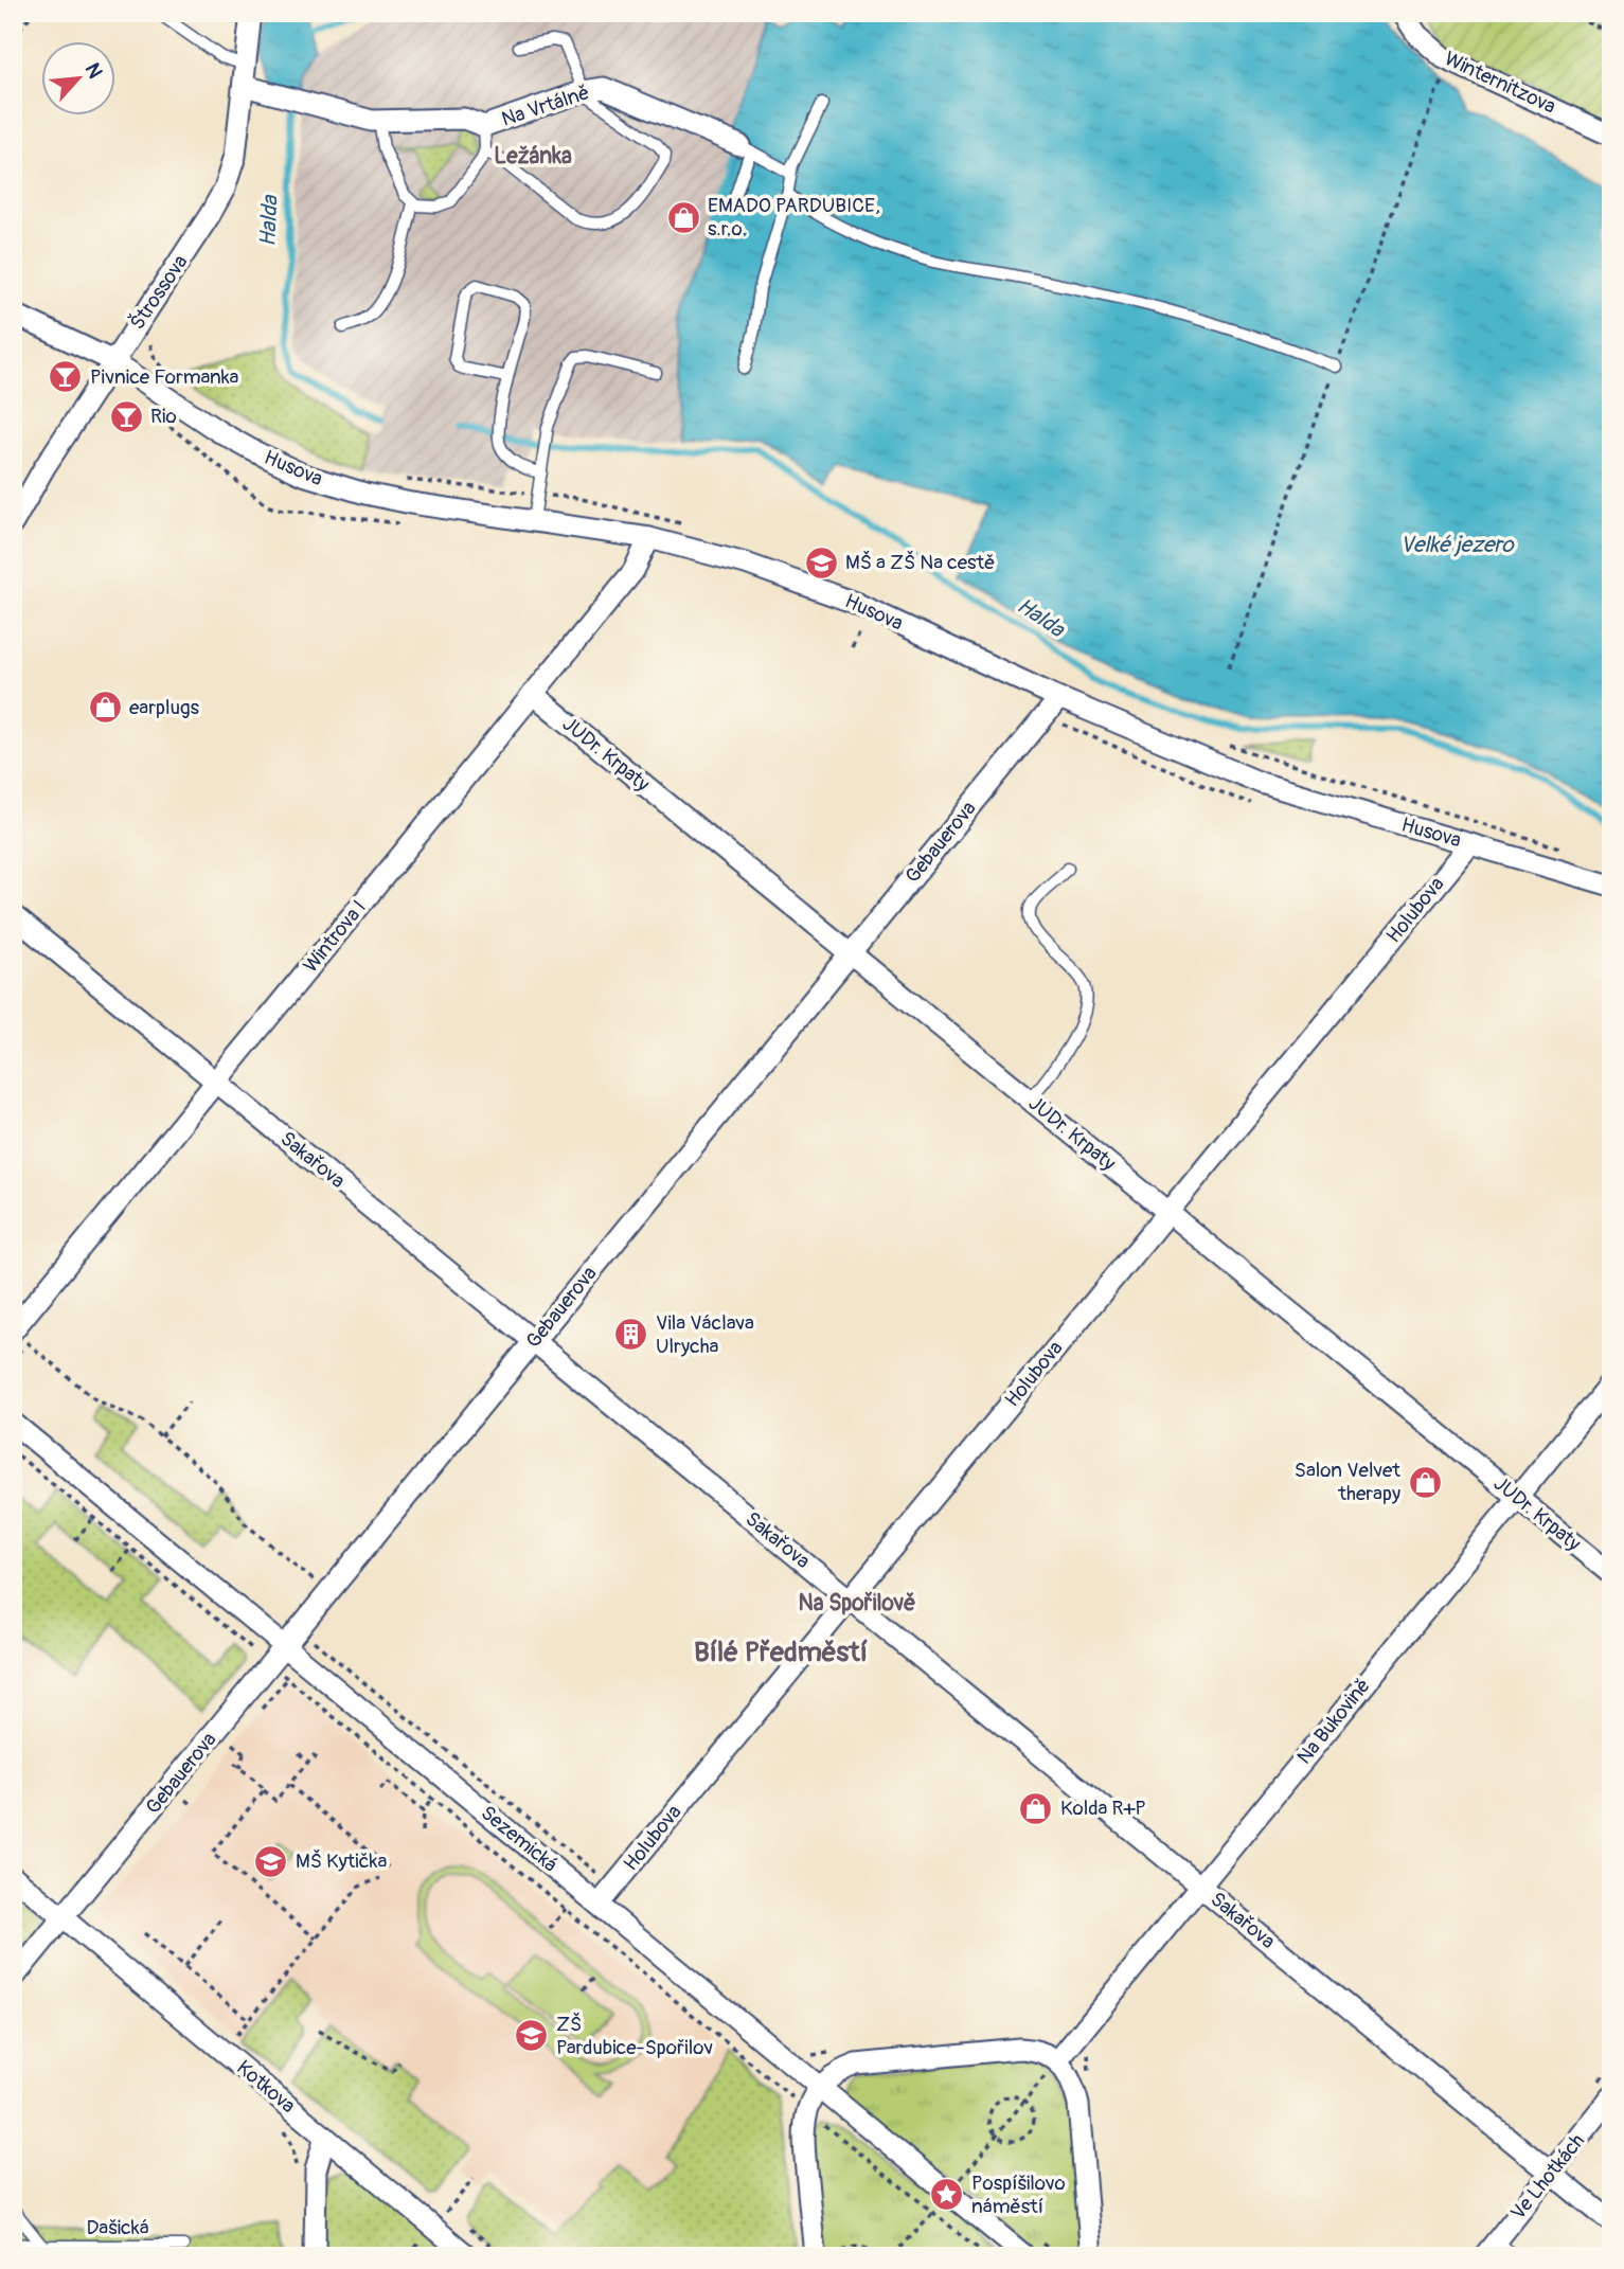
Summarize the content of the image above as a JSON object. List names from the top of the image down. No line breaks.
{"streets":{"street":["Winternitzova","Na Vrtálně","Štrossova","Husova","JUDr. Krpaty","Gebauerova","Holubova","Wintrova I","Sakařova","Na Bukovině","Sezemická","Kotkova","Ve Lhotkách"],"lane":["Dašická"]},"crossings":[["Na Vrtálně","Štrossova"],["Štrossova","Husova"],["Husova","Gebauerova"],["Husova","Holubova"],["Husova","Wintrova I"],["JUDr. Krpaty","Gebauerova"],["JUDr. Krpaty","Holubova"],["JUDr. Krpaty","Wintrova I"],["JUDr. Krpaty","Na Bukovině"],["Gebauerova","Sakařova"],["Gebauerova","Sezemická"],["Gebauerova","Kotkova"],["Holubova","Sakařova"],["Holubova","Sezemická"],["Wintrova I","Sakařova"],["Sakařova","Na Bukovině"],["Sakařova","Ve Lhotkách"]],"districts":["Ležánka","Na Spořilově","Bílé Předměstí"],"water":["Halda","Velké jezero"],"places":{"shop":["EMADO PARDUBICE, s.r.o.","earplugs","Salon Velvet therapy","Kolda R+P"],"bar":["Pivnice Formanka","Rio"],"school or university":["MŠ a ZŠ Na cestě","MŠ Kytička","ZŠ Pardubice-Spořilov"],"building":["Vila Václava Ulrycha"],"place":["Pospíšilovo náměstí"]},"north":"top right"}
